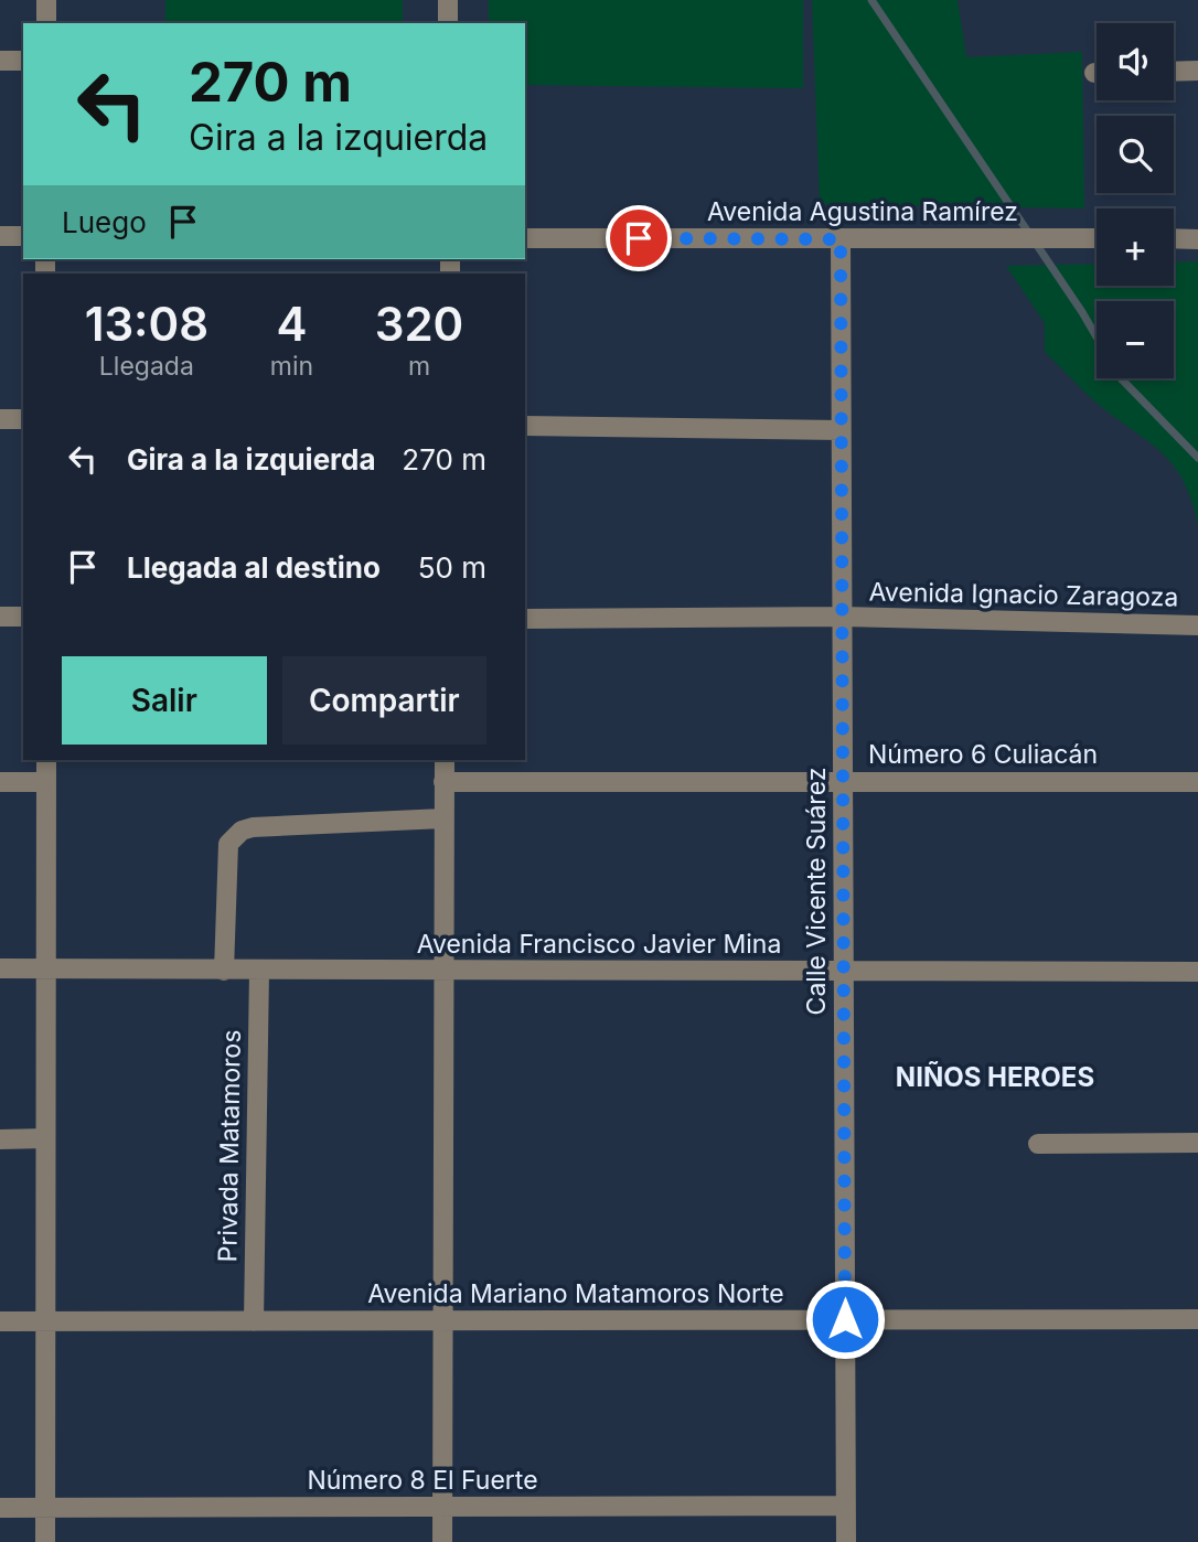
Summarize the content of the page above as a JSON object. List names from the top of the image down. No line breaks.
{"streets":{"street":["Avenida Agustina Ramírez","Avenida Ignacio Zaragoza","Número 6 Culiacán","Calle Vicente Suárez","Avenida Francisco Javier Mina","Privada Matamoros","Avenida Mariano Matamoros Norte","Número 8 El Fuerte"]},"crossings":[["Avenida Agustina Ramírez","Calle Vicente Suárez"],["Avenida Ignacio Zaragoza","Calle Vicente Suárez"],["Número 6 Culiacán","Calle Vicente Suárez"],["Calle Vicente Suárez","Avenida Francisco Javier Mina"],["Calle Vicente Suárez","Avenida Mariano Matamoros Norte"],["Calle Vicente Suárez","Número 8 El Fuerte"],["Avenida Francisco Javier Mina","Privada Matamoros"],["Privada Matamoros","Avenida Mariano Matamoros Norte"]],"districts":["NIÑOS HEROES"],"page":{"map_buttons":["+","−"],"turn":["270 m","Gira a la izquierda"],"then":"Luego","eta":["13:08","Llegada","4","min","320","m"],"list":[{"name":"Gira a la izquierda","value":"270 m"},{"name":"Llegada al destino","value":"50 m"}],"buttons":["Salir","Compartir"]}}
